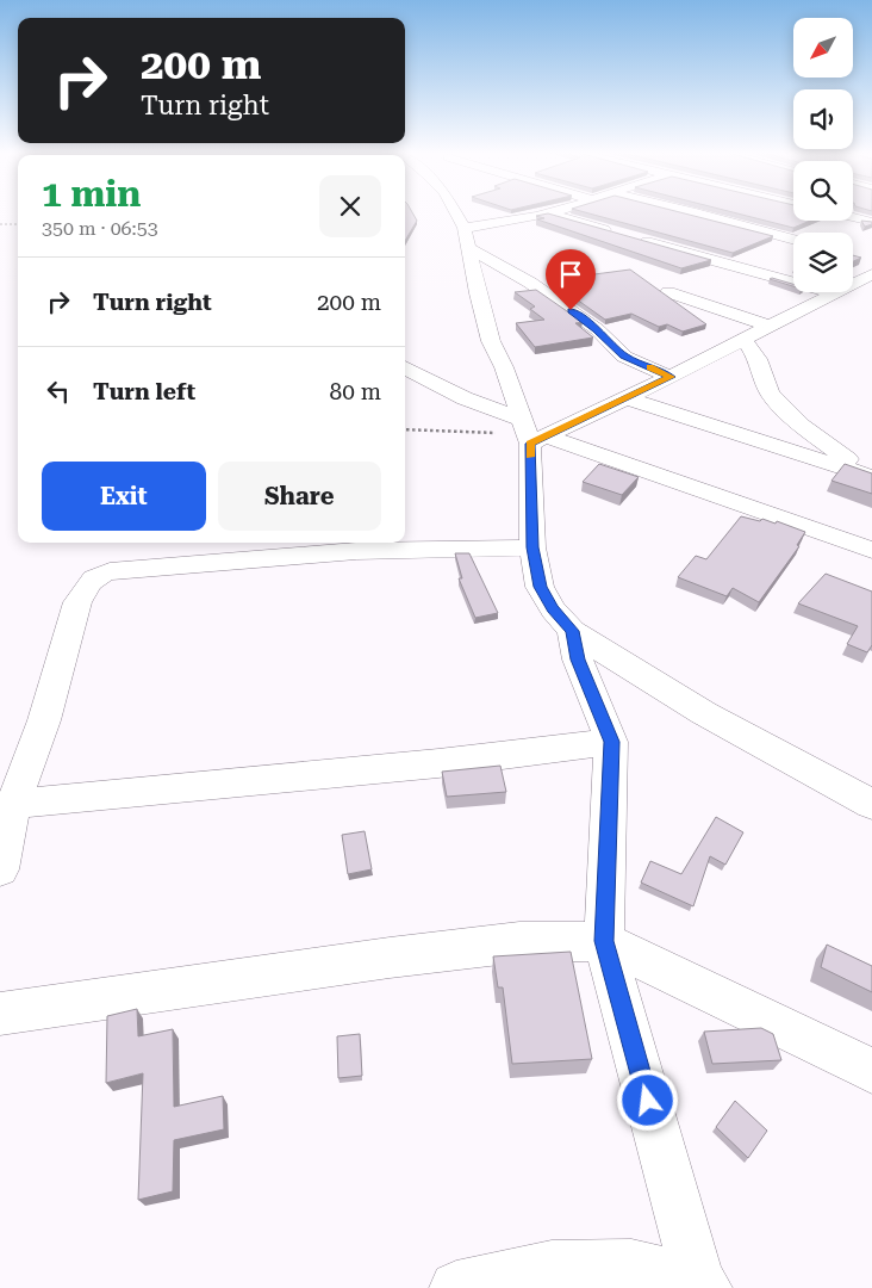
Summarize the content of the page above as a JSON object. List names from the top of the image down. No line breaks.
{"north":"bottom left","page":{"turn":["200 m","Turn right"],"heading":["1 min","350 m · 06:53"],"list":[{"name":"Turn right","value":"200 m"},{"name":"Turn left","value":"80 m"}],"buttons":["Exit","Share"]}}
